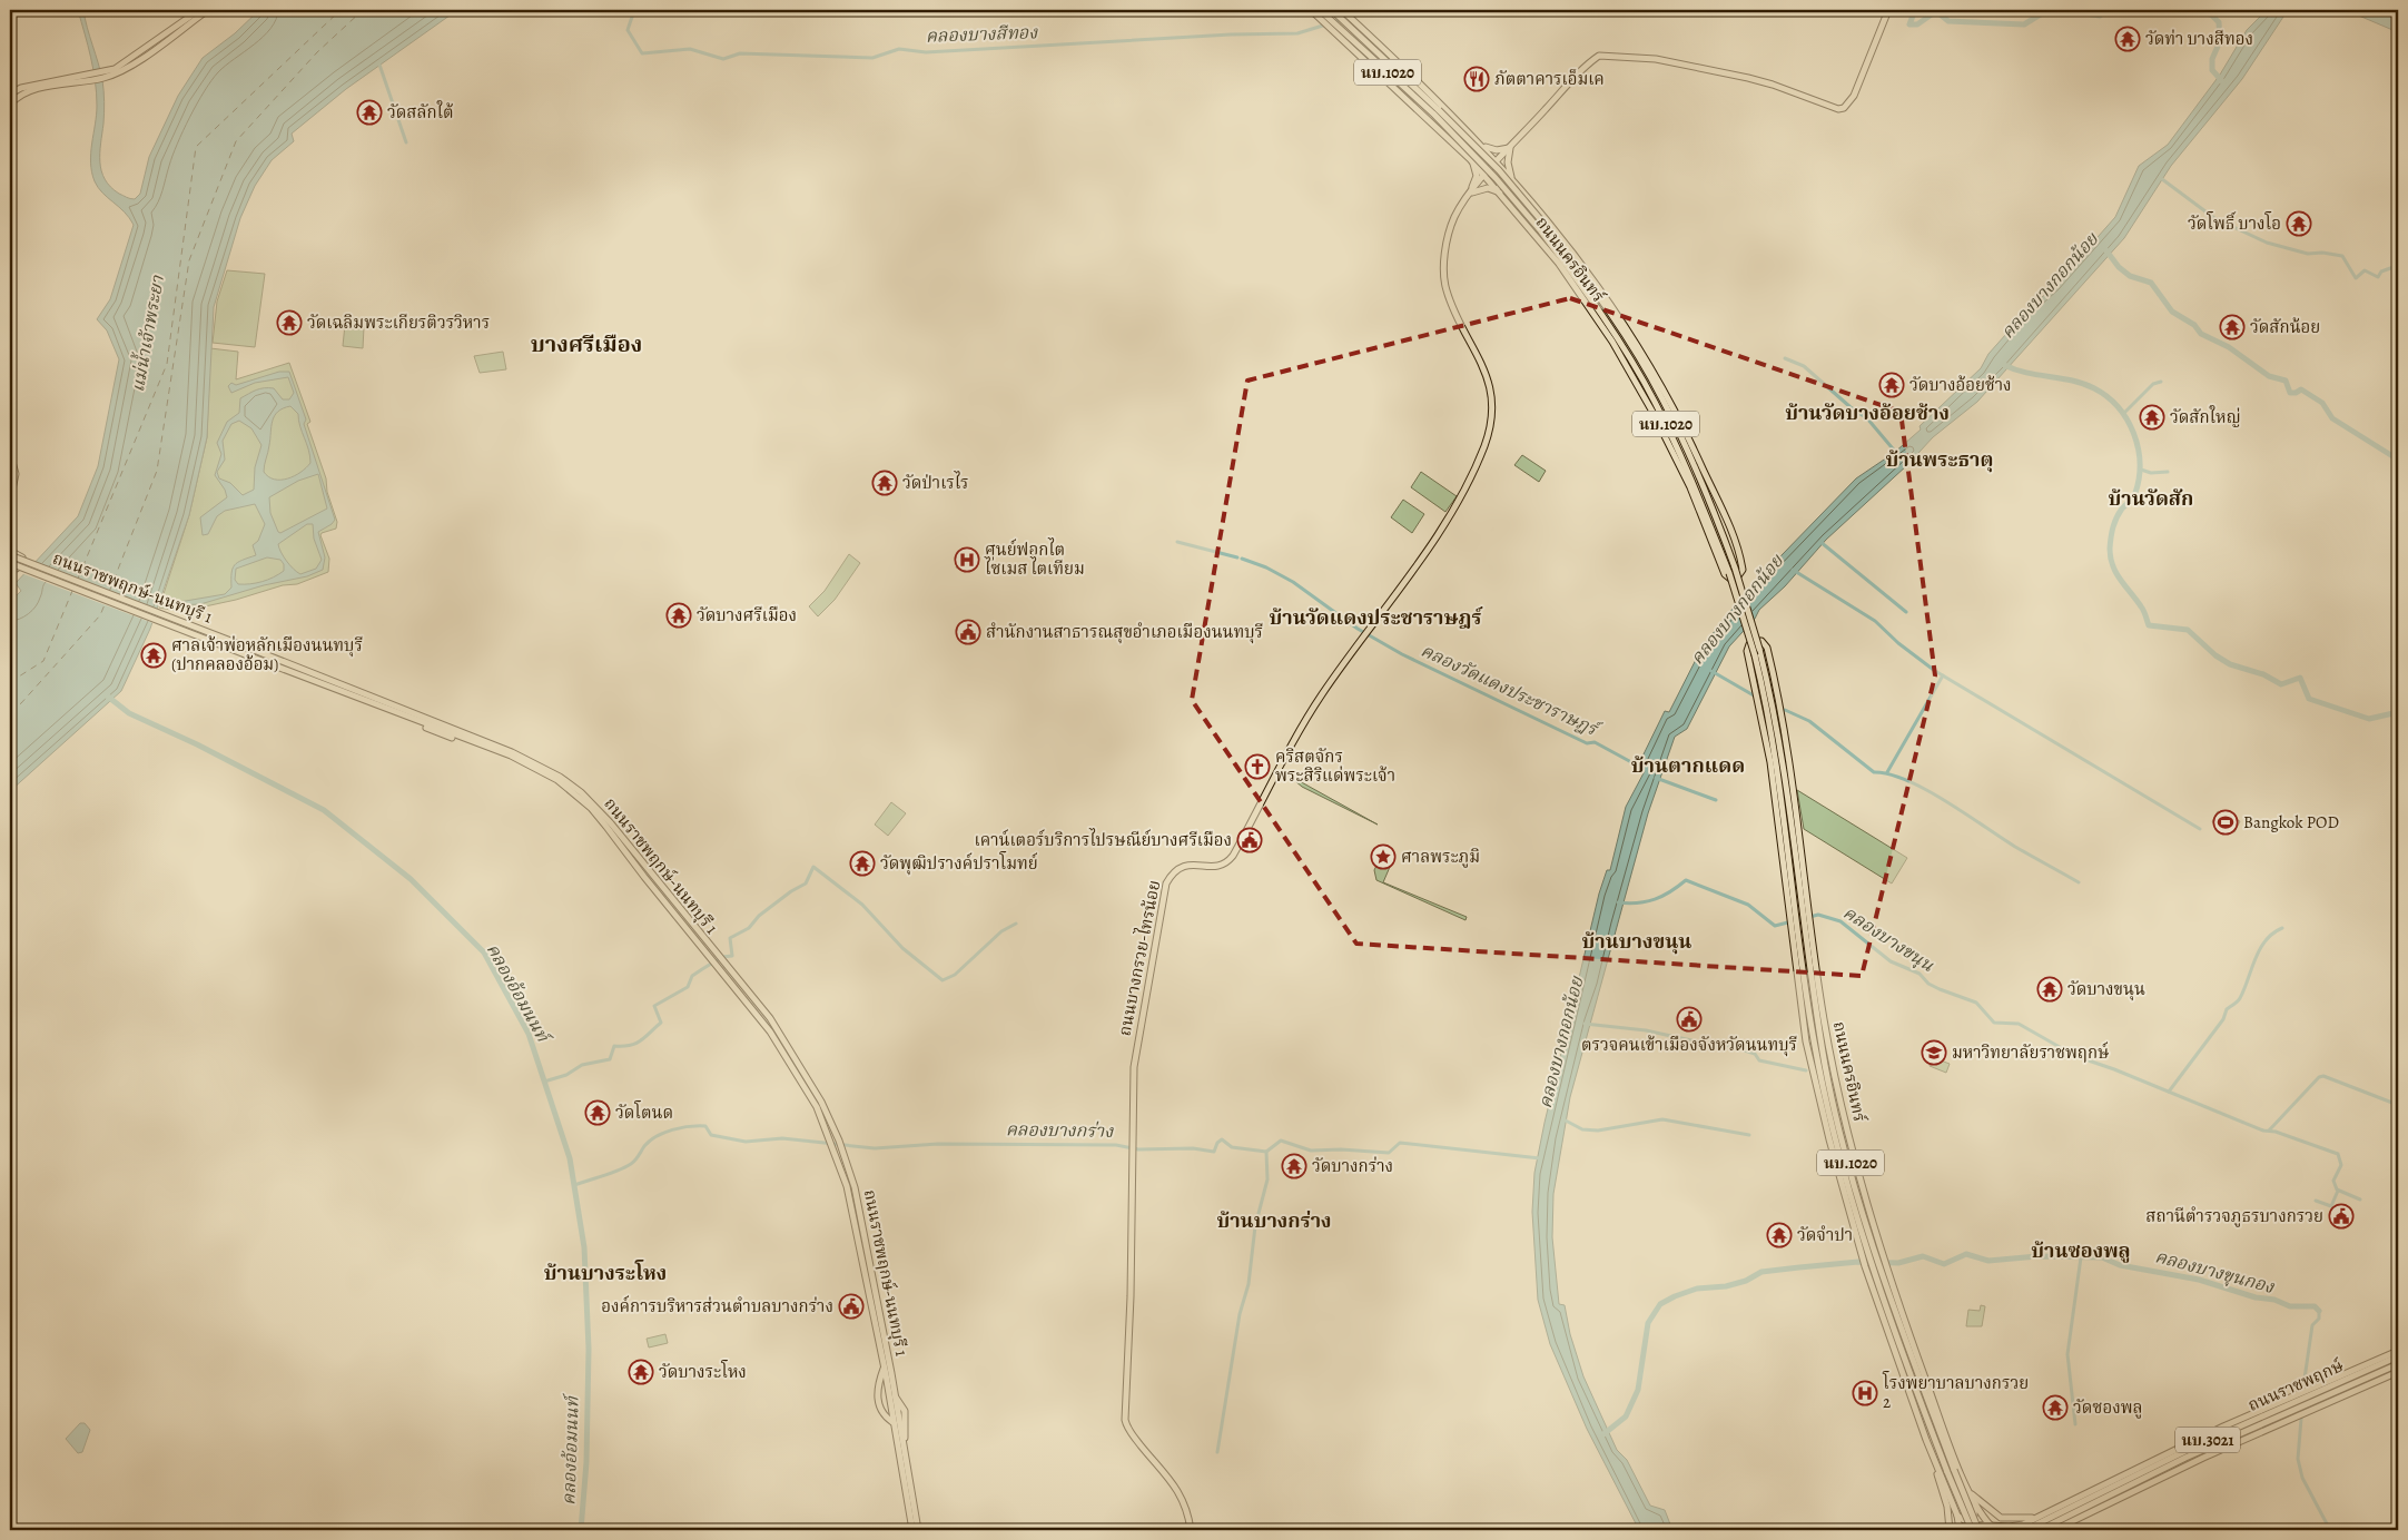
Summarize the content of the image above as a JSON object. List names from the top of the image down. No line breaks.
{"streets":{"main road":["นบ.1020","ถนนนครอินทร์","ถนนราชพฤกษ์-นนทบุรี 1","ถนนบางกรวย-ไทรน้อย","ถนนราชพฤกษ์","นบ.3021"]},"crossings":[["ถนนนครอินทร์","ถนนบางกรวย-ไทรน้อย"],["ถนนนครอินทร์","นบ.3021"],["ถนนราชพฤกษ์","นบ.3021"]],"districts":["บางศรีเมือง","บ้านวัดบางอ้อยช้าง","บ้านพระธาตุ","บ้านวัดสัก","บ้านวัดแดงประชาราษฎร์","บ้านตากแดด","บ้านบางขนุน","บ้านบางกร่าง","บ้านซองพลู","บ้านบางระโหง"],"water":["คลองบางสีทอง","คลองบางกอกน้อย","แม่น้ำเจ้าพระยา","คลองวัดแดงประชาราษฎร์","คลองบางขนุน","คลองอ้อมนนท์","คลองบางกร่าง","คลองบางขุนกอง"],"places":{"temple":["วัดท่า บางสีทอง","วัดสลักใต้","วัดโพธิ์ บางโอ","วัดเฉลิมพระเกียรติวรวิหาร","วัดสักน้อย","วัดบางอ้อยช้าง","วัดสักใหญ่","วัดป่าเรไร","วัดบางศรีเมือง","ศาลเจ้าพ่อหลักเมืองนนทบุรี (ปากคลองอ้อม)","วัดพุฒิปรางค์ปราโมทย์","วัดบางขนุน","วัดโตนด","วัดบางกร่าง","วัดจําปา","วัดบางระโหง","วัดซองพลู"],"restaurant":["ภัตตาคารเอ็มเค"],"hospital":["ศูนย์ฟอกไต ไซเมส ไตเทียม","โรงพยาบาลบางกรวย 2"],"public building":["สำนักงานสาธารณสุขอำเภอเมืองนนทบุรี","เคาน์เตอร์บริการไปรษณีย์บางศรีเมือง","ตรวจคนเข้าเมืองจังหวัดนนทบุรี","สถานีตำรวจภูธรบางกรวย","องค์การบริหารส่วนตำบลบางกร่าง"],"church":["คริสตจักร พระสิริแด่พระเจ้า"],"sports":["Bangkok POD"],"place":["ศาลพระภูมิ"],"school or university":["มหาวิทยาลัยราชพฤกษ์"]}}
